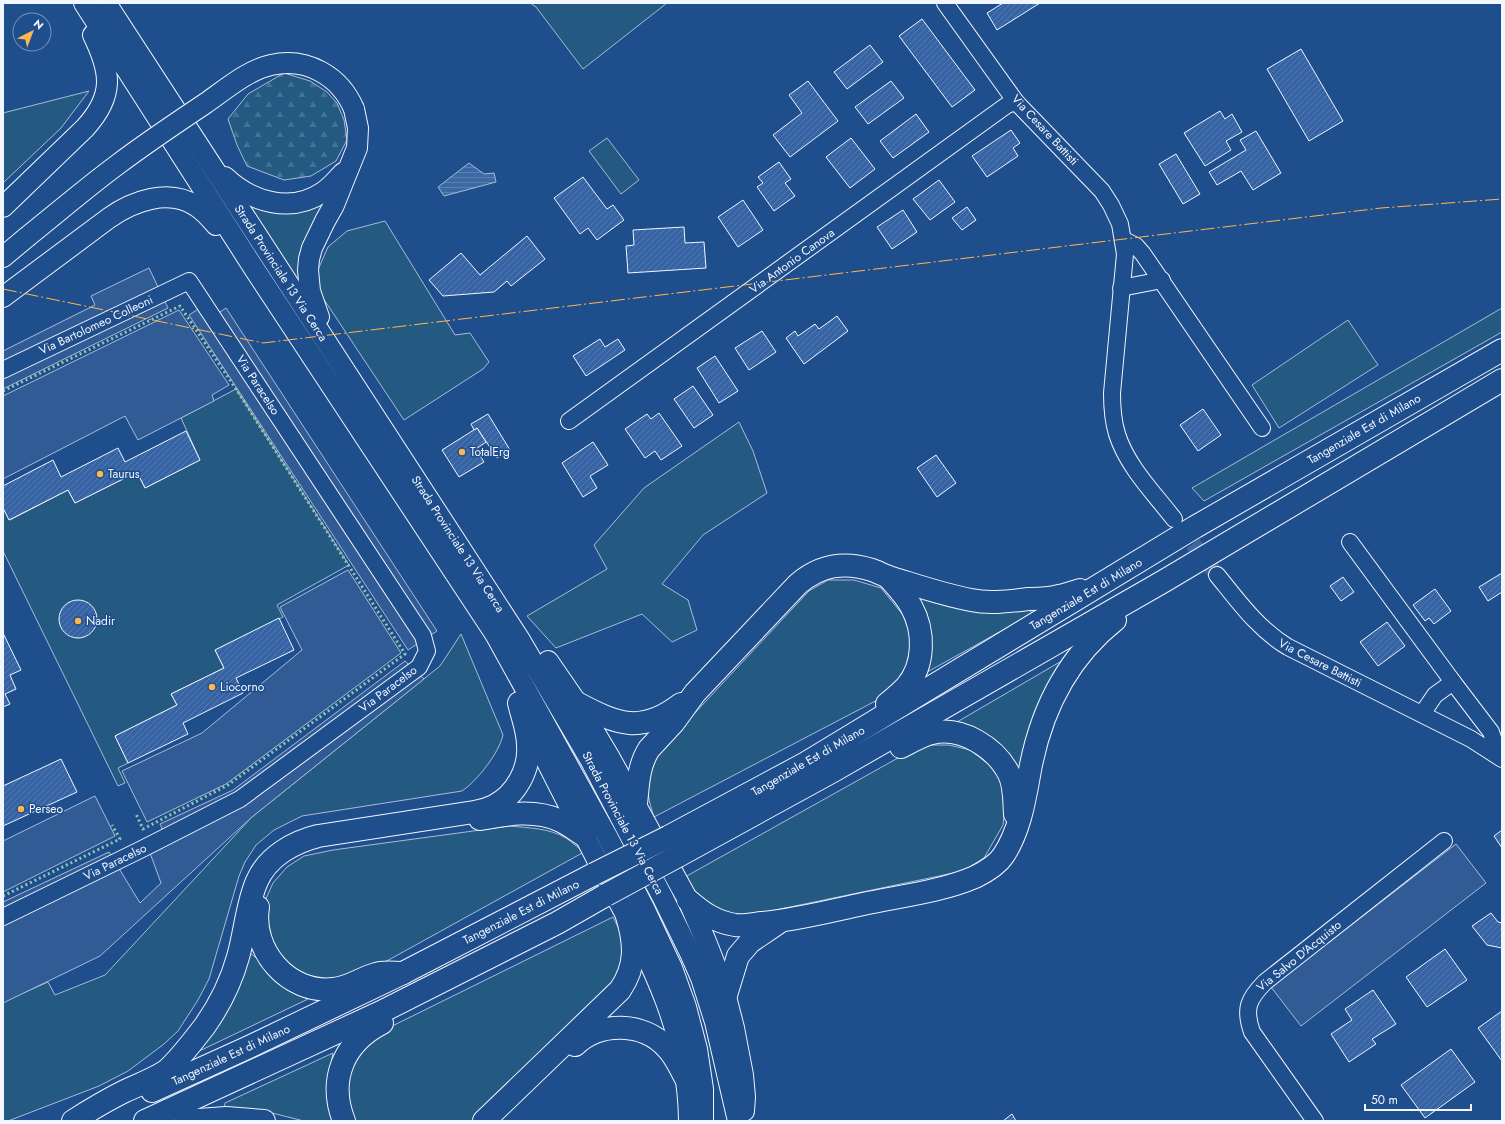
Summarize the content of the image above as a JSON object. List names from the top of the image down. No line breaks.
{"streets":{"highway":["Tangenziale Est di Milano"],"main road":["Strada Provinciale 13 Via Cerca"],"street":["Via Cesare Battisti","Via Antonio Canova","Via Bartolomeo Colleoni","Via Paracelso","Via Salvo D'Acquisto"]},"crossings":[["Via Cesare Battisti","Via Antonio Canova"],["Via Bartolomeo Colleoni","Via Paracelso"]],"places":["TotalErg","Taurus","Nadir","Liocorno","Perseo"],"scale_bar":"50 m","north":"top right"}
